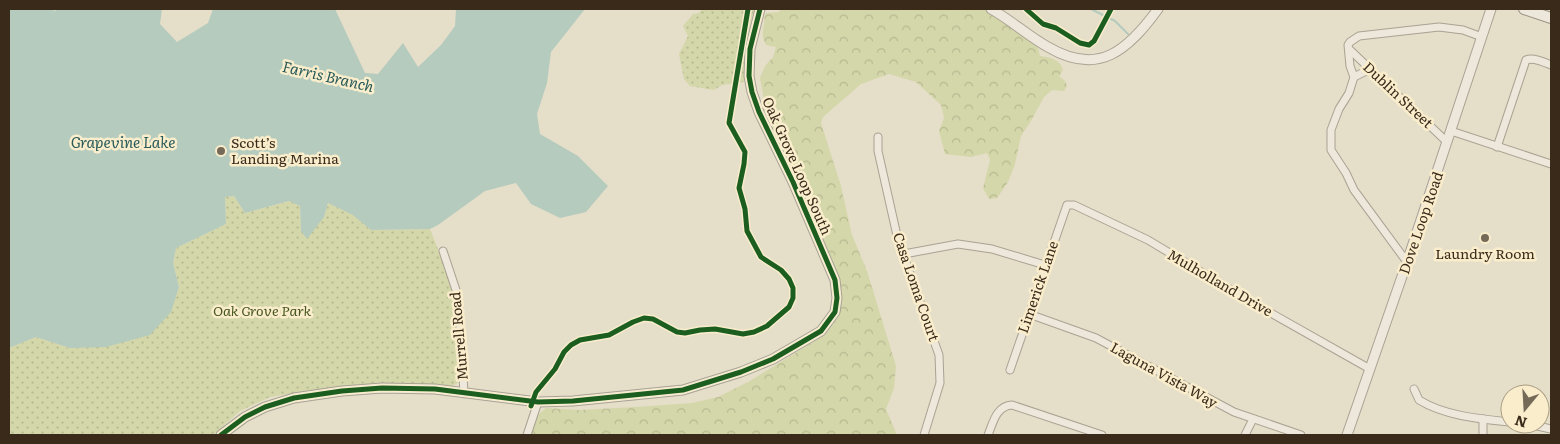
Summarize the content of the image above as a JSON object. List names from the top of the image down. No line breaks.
{"streets":{"street":["Dublin Street","Oak Grove Loop South","Dove Loop Road","Mulholland Drive","Casa Loma Court","Limerick Lane","Murrell Road","Laguna Vista Way"]},"crossings":[["Dublin Street","Dove Loop Road"],["Oak Grove Loop South","Murrell Road"],["Dove Loop Road","Mulholland Drive"],["Mulholland Drive","Limerick Lane"],["Limerick Lane","Laguna Vista Way"]],"water":["Farris Branch","Grapevine Lake"],"parks":["Oak Grove Park"],"places":["Scott’s Landing Marina","Laundry Room"],"north":"bottom"}
